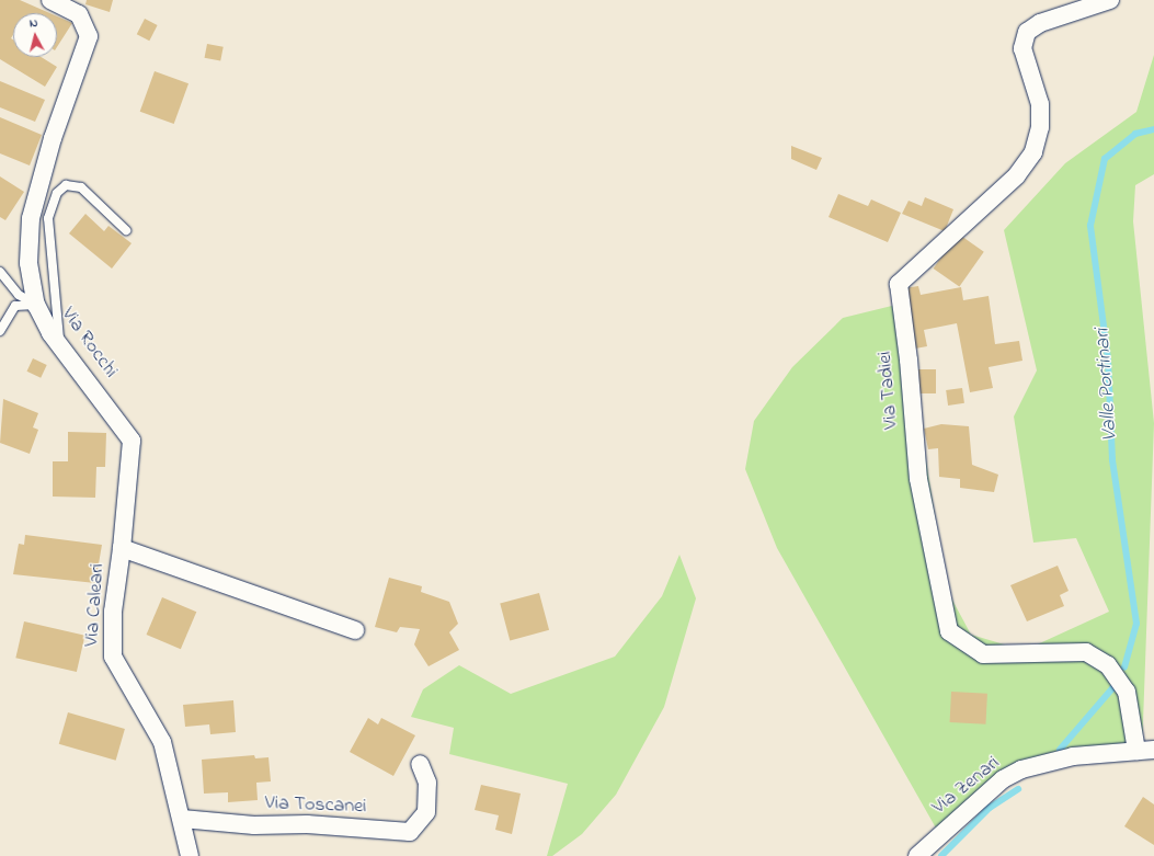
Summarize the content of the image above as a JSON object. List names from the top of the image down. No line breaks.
{"streets":{"street":["Via Rocchi","Via Tadiei","Via Caleari","Via Zenari","Via Toscanei"]},"crossings":[["Via Rocchi","Via Caleari"],["Via Tadiei","Via Zenari"],["Via Caleari","Via Toscanei"]],"water":["Valle Portinari"],"north":"top"}
